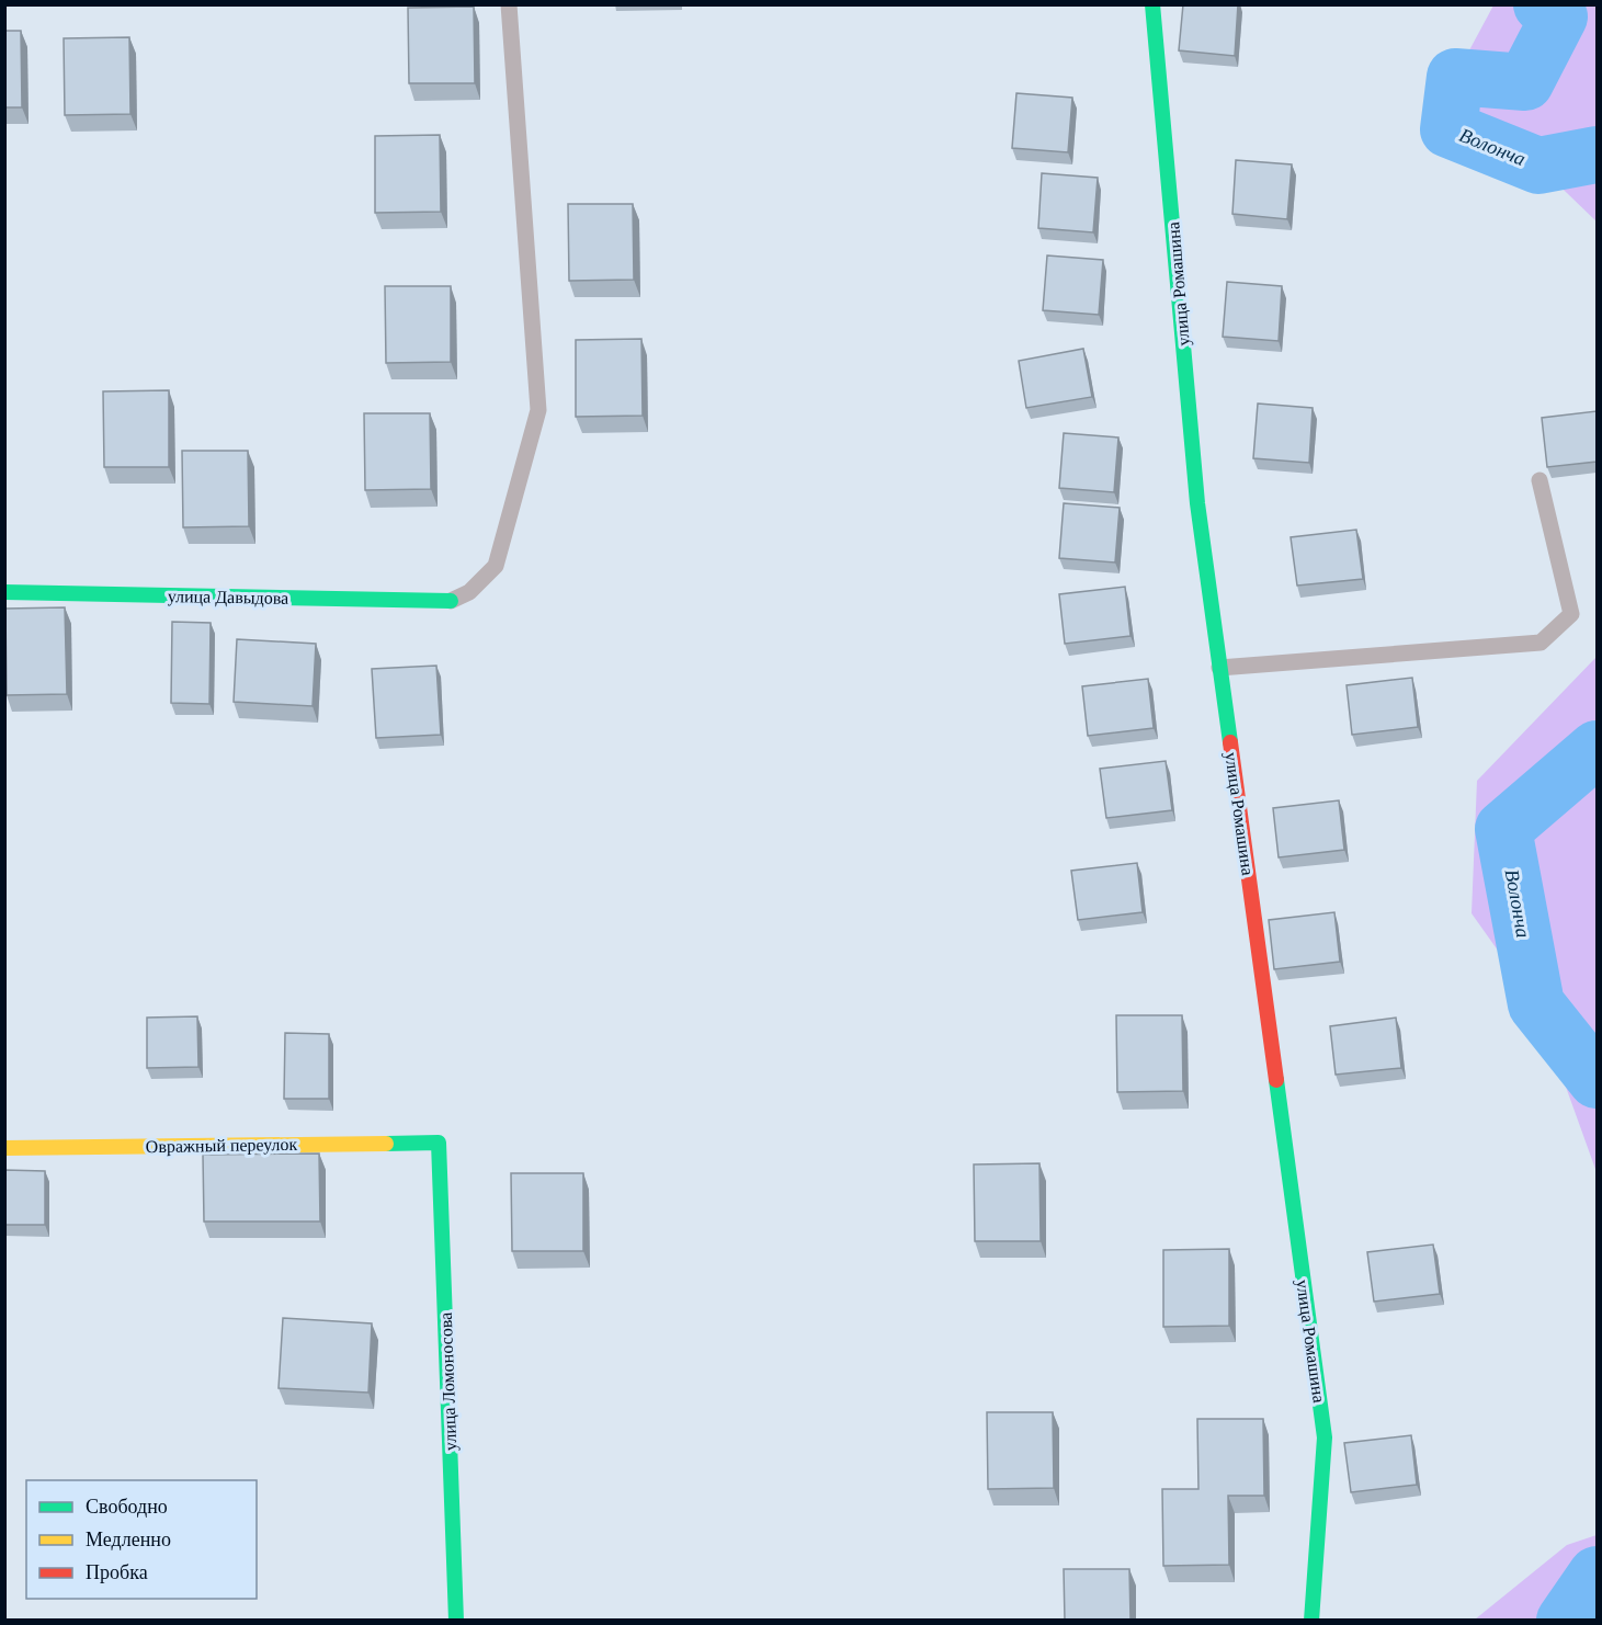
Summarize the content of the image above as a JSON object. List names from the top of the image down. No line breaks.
{"streets":{"street":["улица Ромашина","улица Давыдова","Овражный переулок","улица Ломоносова"]},"crossings":[["Овражный переулок","улица Ломоносова"]],"water":["Волонча"],"legend":["Свободно","Медленно","Пробка"]}
